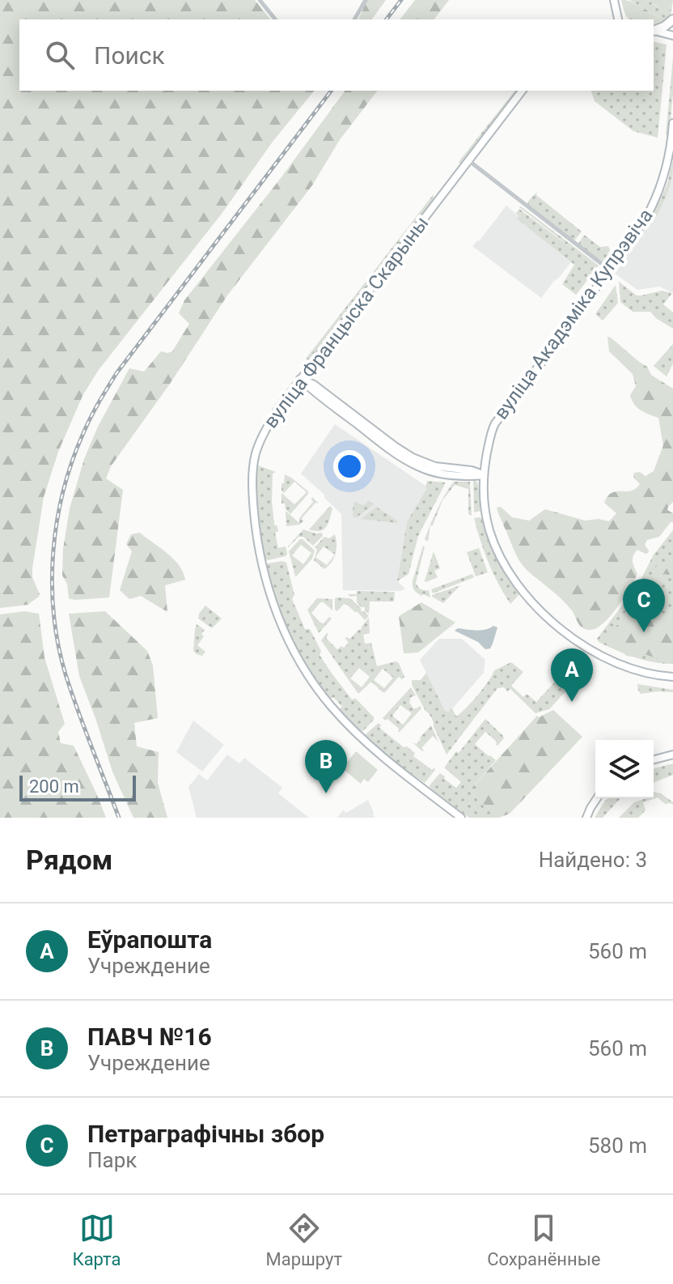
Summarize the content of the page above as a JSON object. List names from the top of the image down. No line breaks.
{"streets":{"main road":["вуліца Акадэміка Купрэвіча","вуліца Францыска Скарыны"]},"scale_bar":"200 m","page":{"search":"Поиск","pins":["C","A","B"],"scale":"200 m","heading":["Рядом","Найдено: 3"],"list":[{"mark":"A","name":"Еўрапошта","note":"Учреждение","value":"560 m"},{"mark":"B","name":"ПАВЧ №16","note":"Учреждение","value":"560 m"},{"mark":"C","name":"Петраграфічны збор","note":"Парк","value":"580 m"}],"nav":["Карта","Маршрут","Сохранённые"]}}
